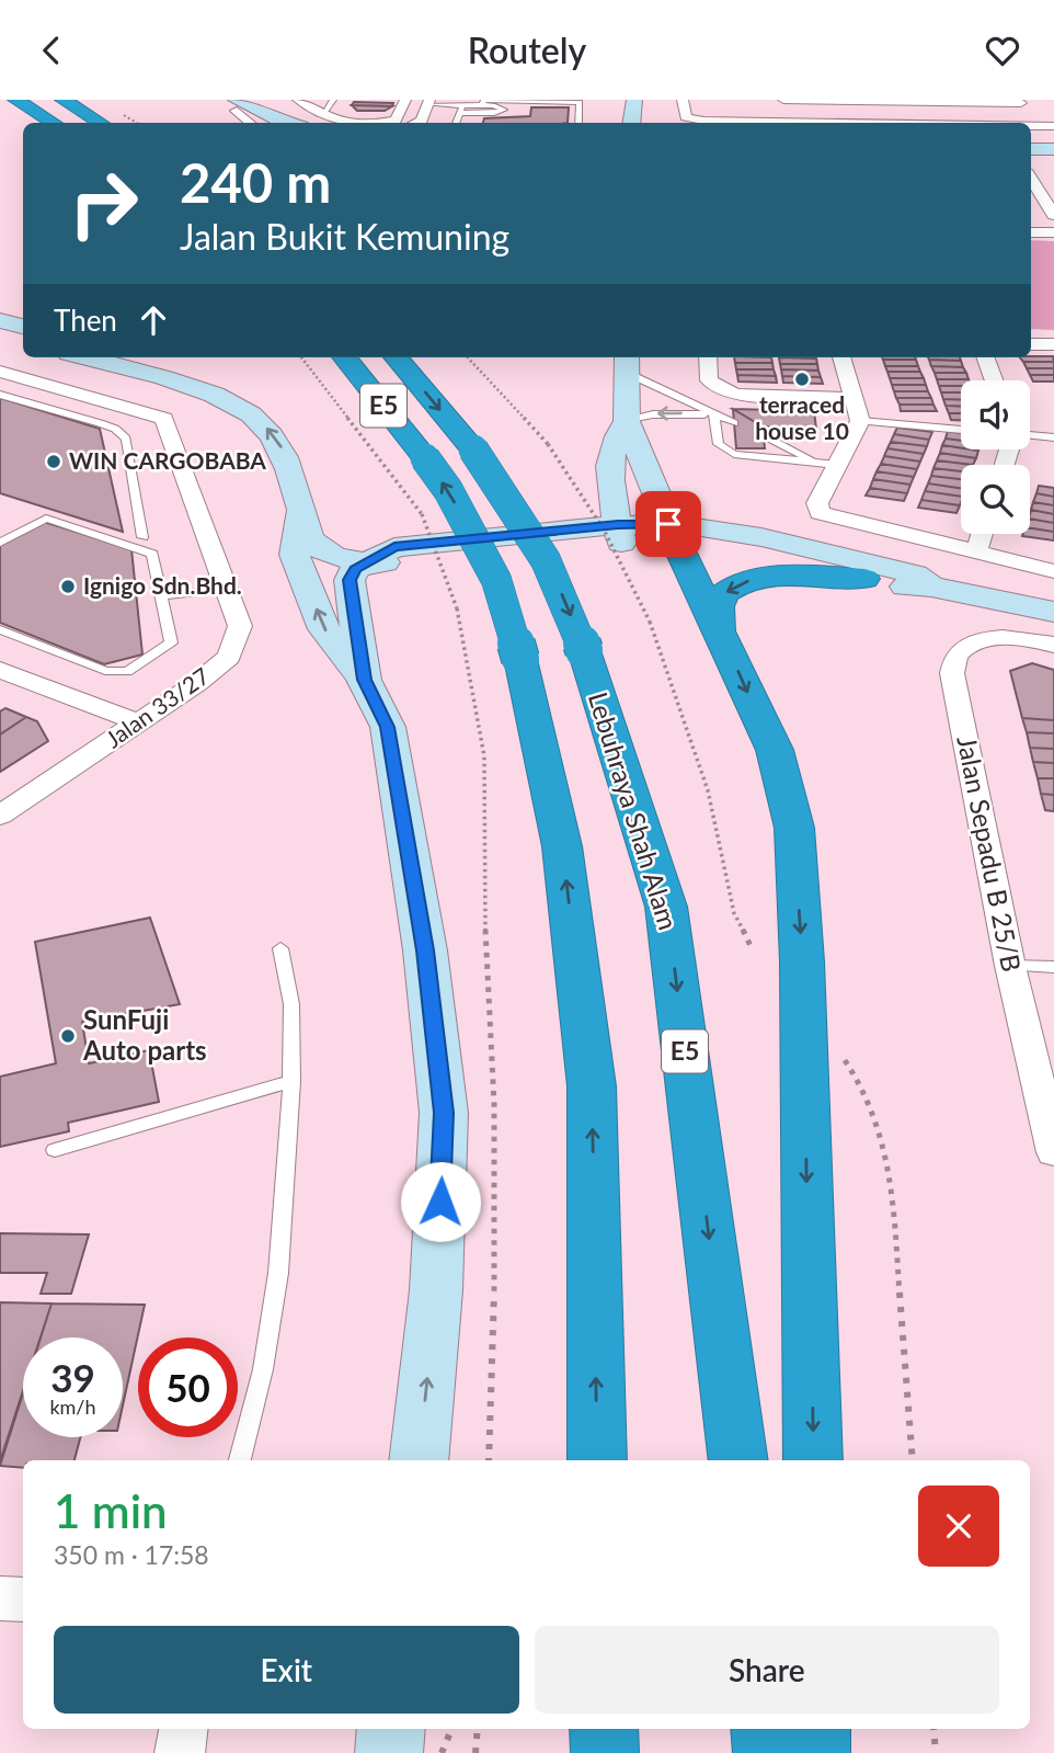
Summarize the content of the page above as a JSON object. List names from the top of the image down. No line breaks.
{"streets":{"highway":["E5","Lebuhraya Shah Alam"],"street":["Jalan 33/27","Jalan Sepadu B 25/B"]},"places":["terraced house 10","WIN CARGOBABA","Ignigo Sdn.Bhd.","SunFuji Auto parts"],"page":{"header":"Routely","turn":["240 m","Jalan Bukit Kemuning"],"then":"Then","speed":"39 km/h","limit":"50","heading":["1 min","350 m · 17:58"],"buttons":["Exit","Share"]}}
